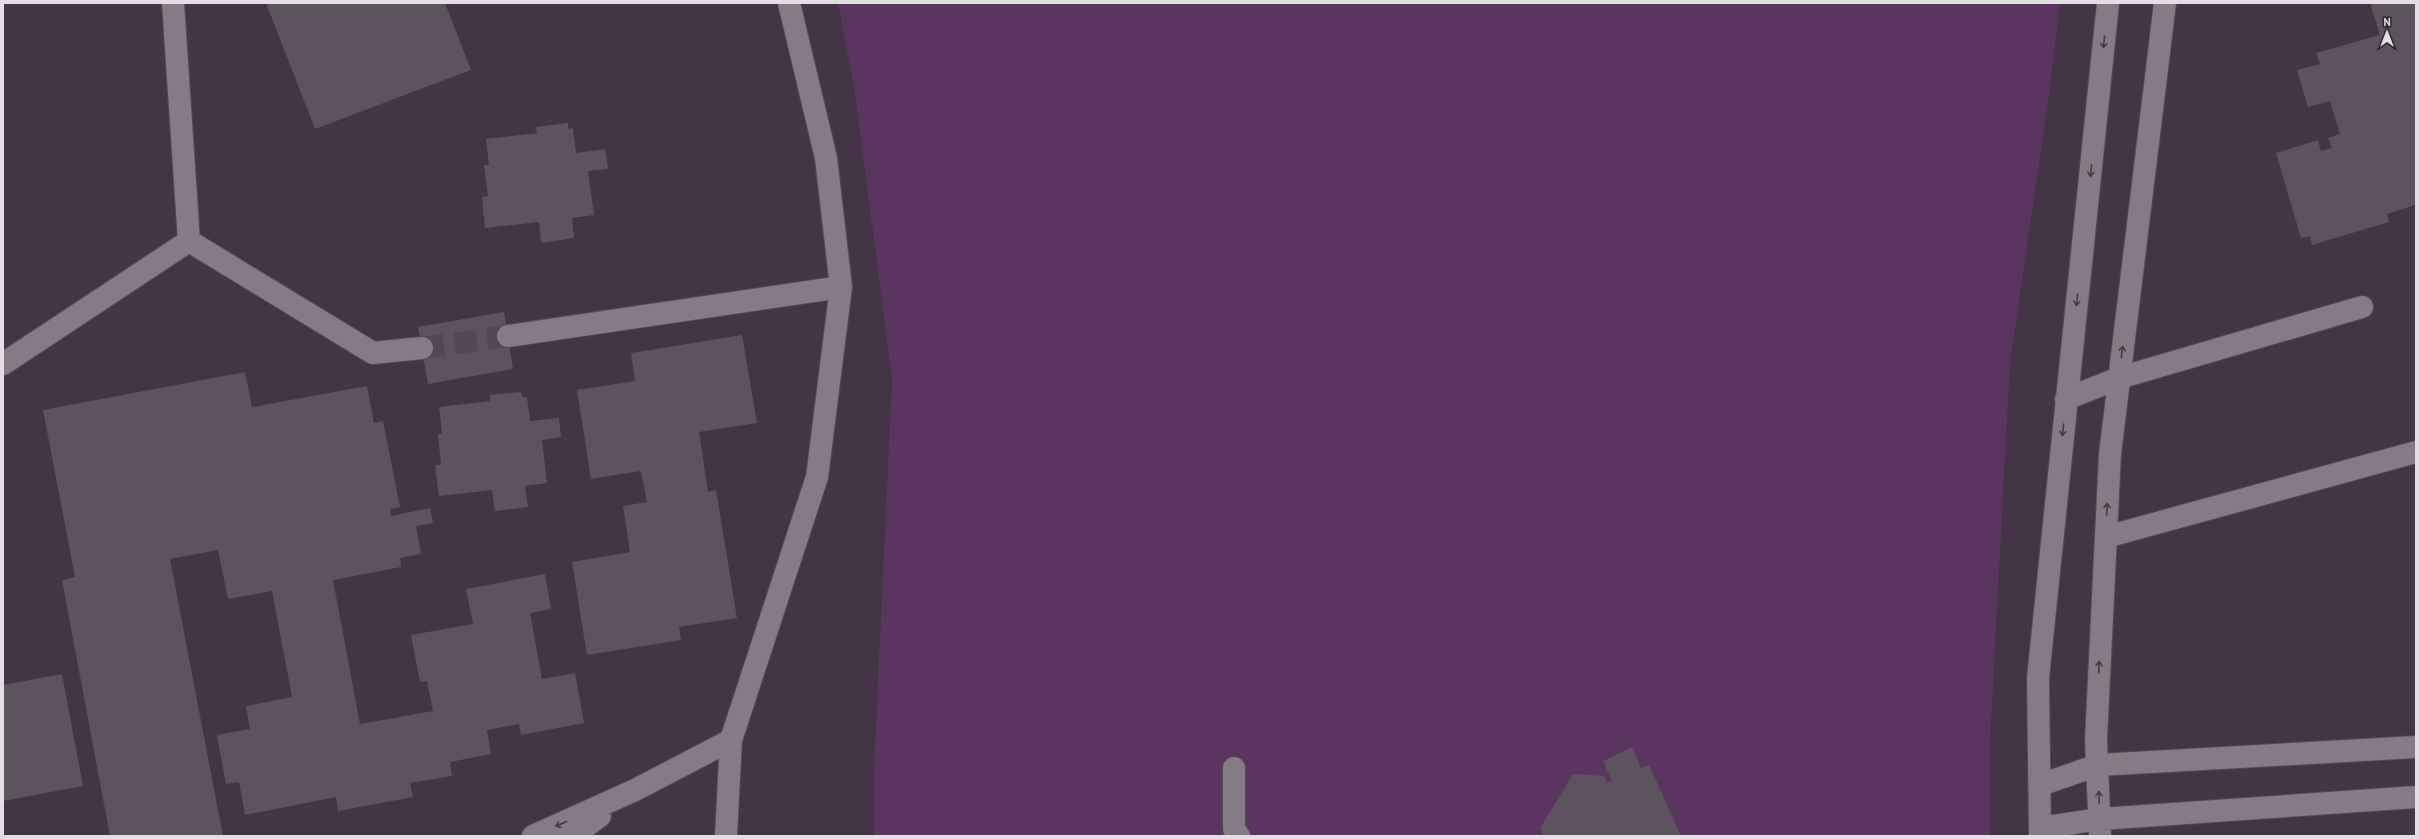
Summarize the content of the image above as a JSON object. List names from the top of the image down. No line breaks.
{"north":"top"}
